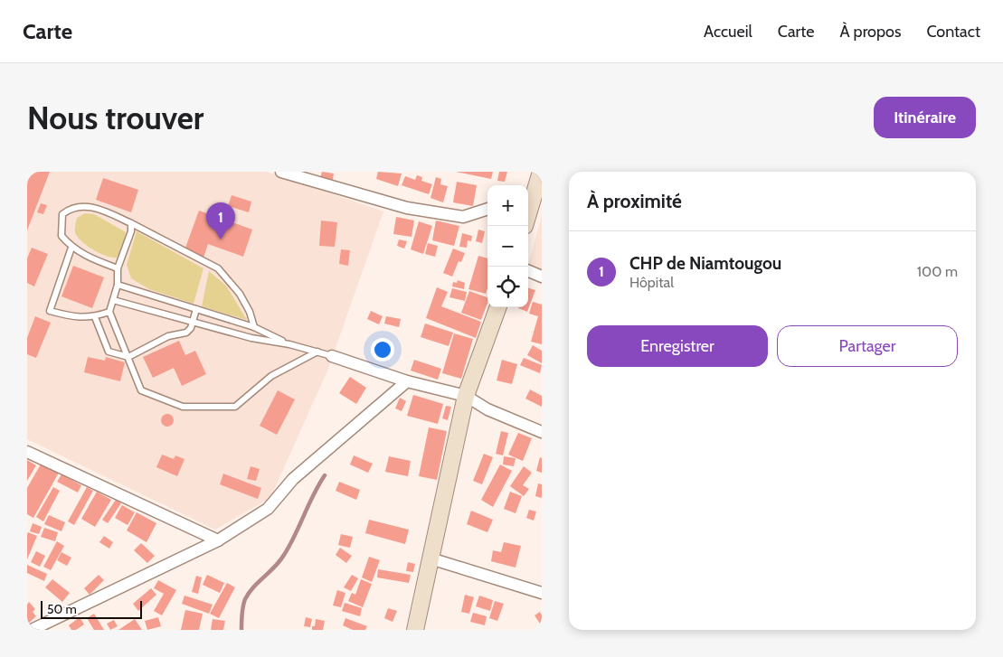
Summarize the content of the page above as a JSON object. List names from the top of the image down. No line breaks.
{"scale_bar":"50 m","page":{"header":"Carte","nav":["Accueil","Carte","À propos","Contact"],"buttons":["Itinéraire",["Enregistrer","Partager"]],"title":"Nous trouver","heading":"À proximité","map_buttons":["+","−"],"pins":"1","list":[{"mark":"1","name":"CHP de Niamtougou","note":"Hôpital","value":"100 m"}],"scale":"50 m"}}
